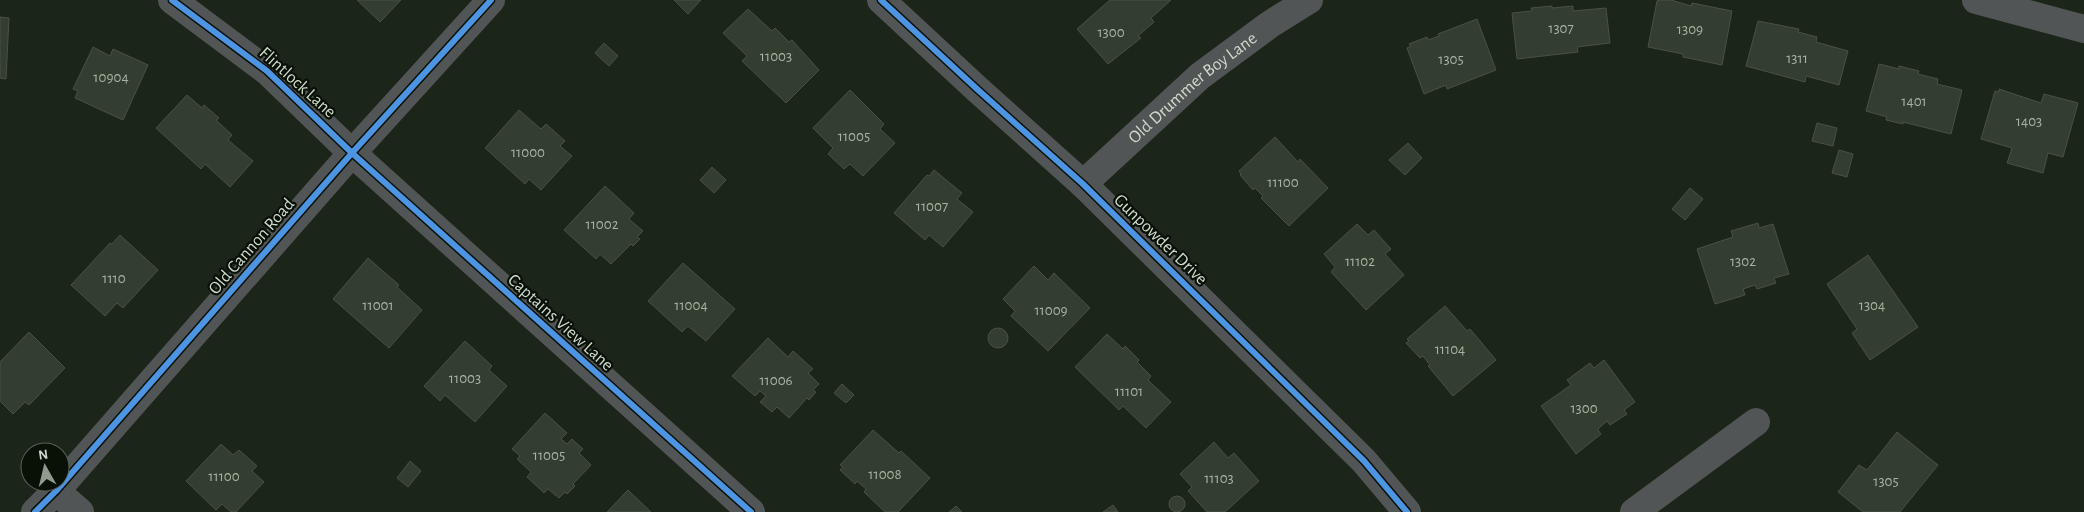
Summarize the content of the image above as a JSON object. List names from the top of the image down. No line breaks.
{"streets":{"street":["Flintlock Lane","Old Drummer Boy Lane","Gunpowder Drive","Old Cannon Road","Captains View Lane"]},"crossings":[["Flintlock Lane","Old Cannon Road"],["Flintlock Lane","Captains View Lane"],["Old Drummer Boy Lane","Gunpowder Drive"],["Old Cannon Road","Captains View Lane"]],"house_numbers":["1307","1309","1300","11003","1311","1305","10904","1401","1403","11005","11000","11100","11007","11002","11102","1302","1110","11001","11004","1304","11009","11104","11003","11006","11101","1300","11005","11008","11100","11103","1305"],"north":"top"}
